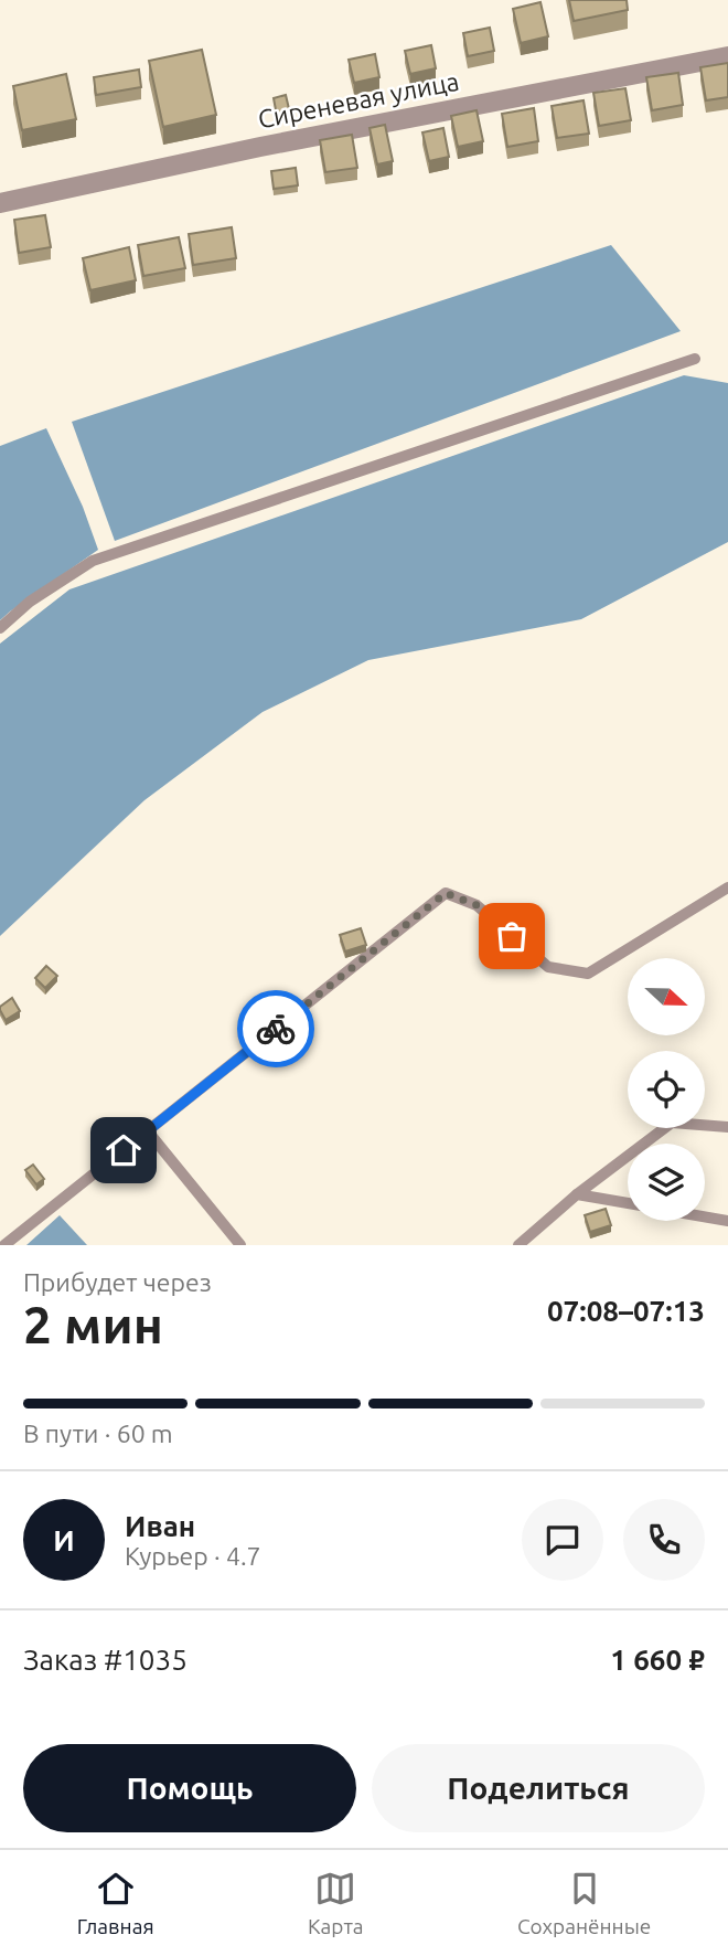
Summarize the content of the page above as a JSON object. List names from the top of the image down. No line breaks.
{"streets":{"street":["Сиреневая улица"]},"north":"right","page":{"heading":["2 мин","Прибудет через","07:08–07:13"],"panel":["Иван","Курьер · 4.7","Заказ #1035","1 660 ₽"],"bar":"В пути · 60 m","round":"И","buttons":["Помощь","Поделиться"],"tabs":["Главная","Карта","Сохранённые"]}}
